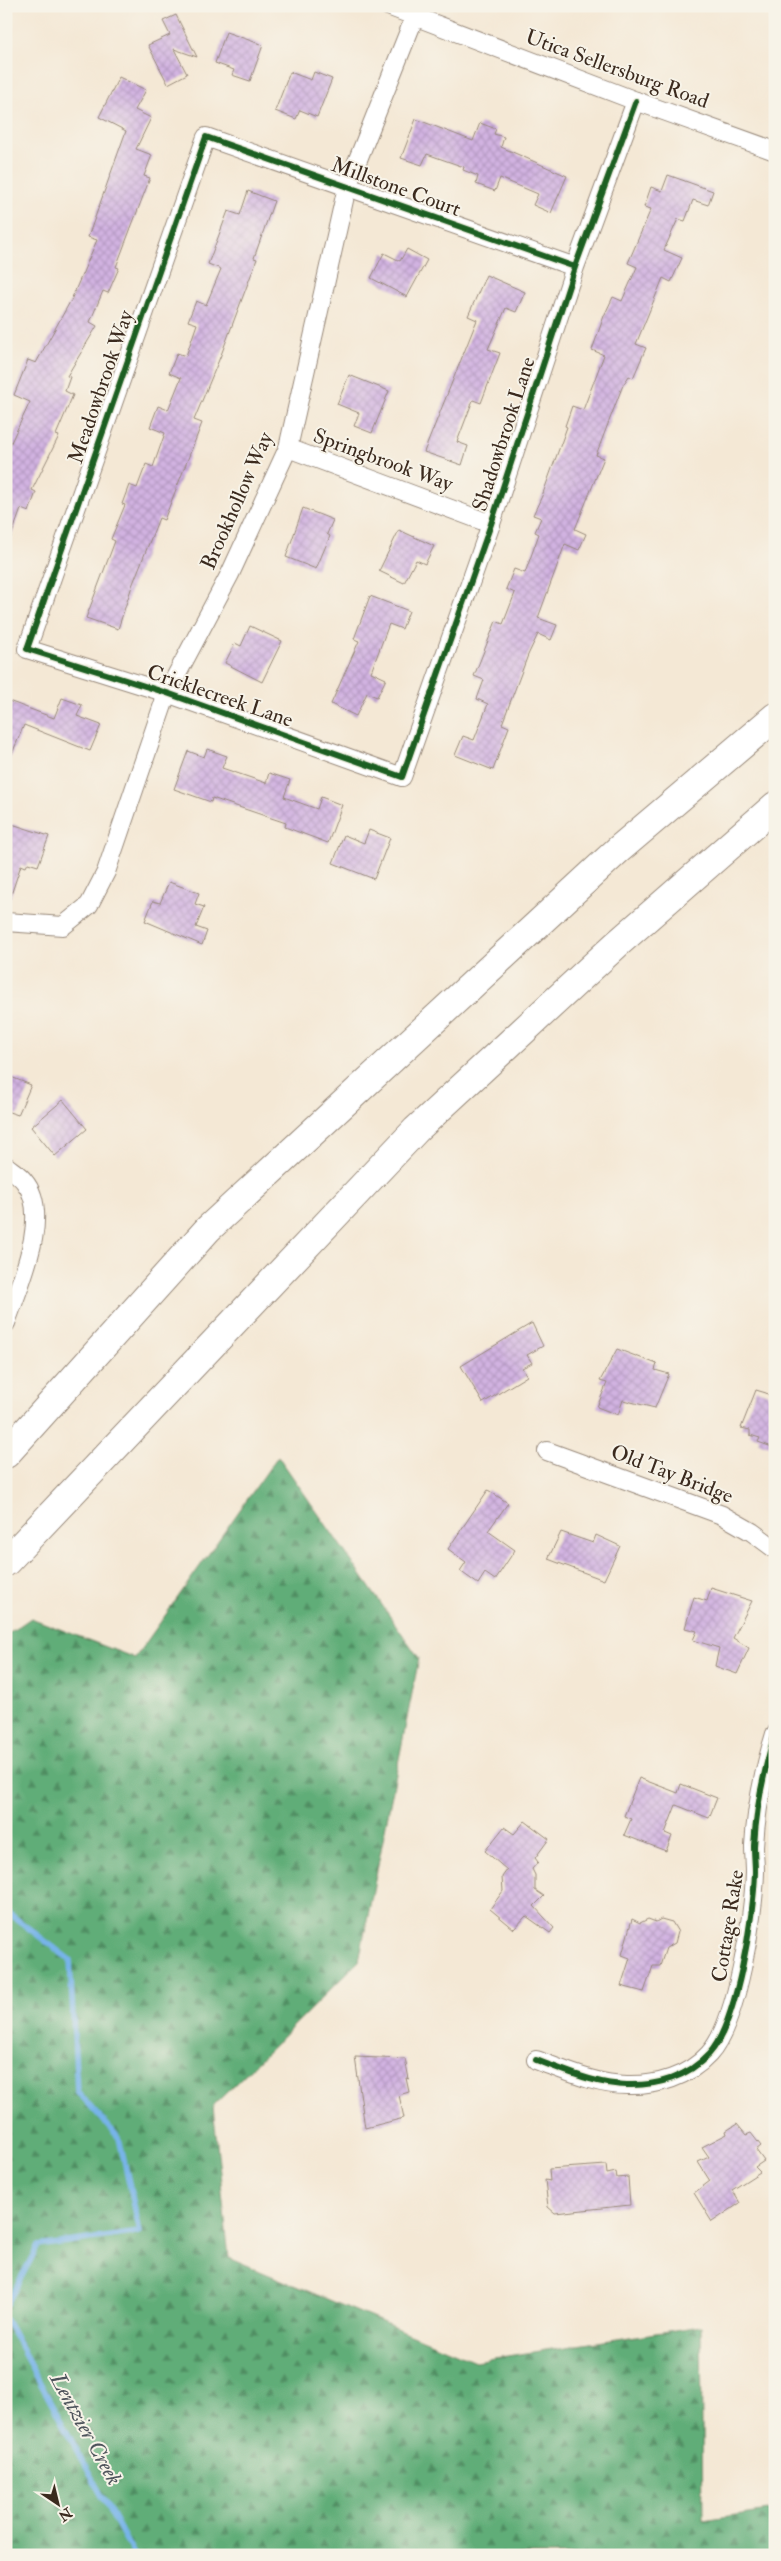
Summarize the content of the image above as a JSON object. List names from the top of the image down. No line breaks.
{"streets":{"street":["Utica Sellersburg Road","Millstone Court","Meadowbrook Way","Shadowbrook Lane","Springbrook Way","Brookhollow Way","Cricklecreek Lane","Old Tay Bridge","Cottage Rake"]},"crossings":[["Utica Sellersburg Road","Shadowbrook Lane"],["Utica Sellersburg Road","Brookhollow Way"],["Millstone Court","Meadowbrook Way"],["Millstone Court","Shadowbrook Lane"],["Millstone Court","Brookhollow Way"],["Meadowbrook Way","Cricklecreek Lane"],["Shadowbrook Lane","Springbrook Way"],["Shadowbrook Lane","Cricklecreek Lane"],["Springbrook Way","Brookhollow Way"],["Brookhollow Way","Cricklecreek Lane"]],"water":["Lentzier Creek"],"north":"bottom right"}
